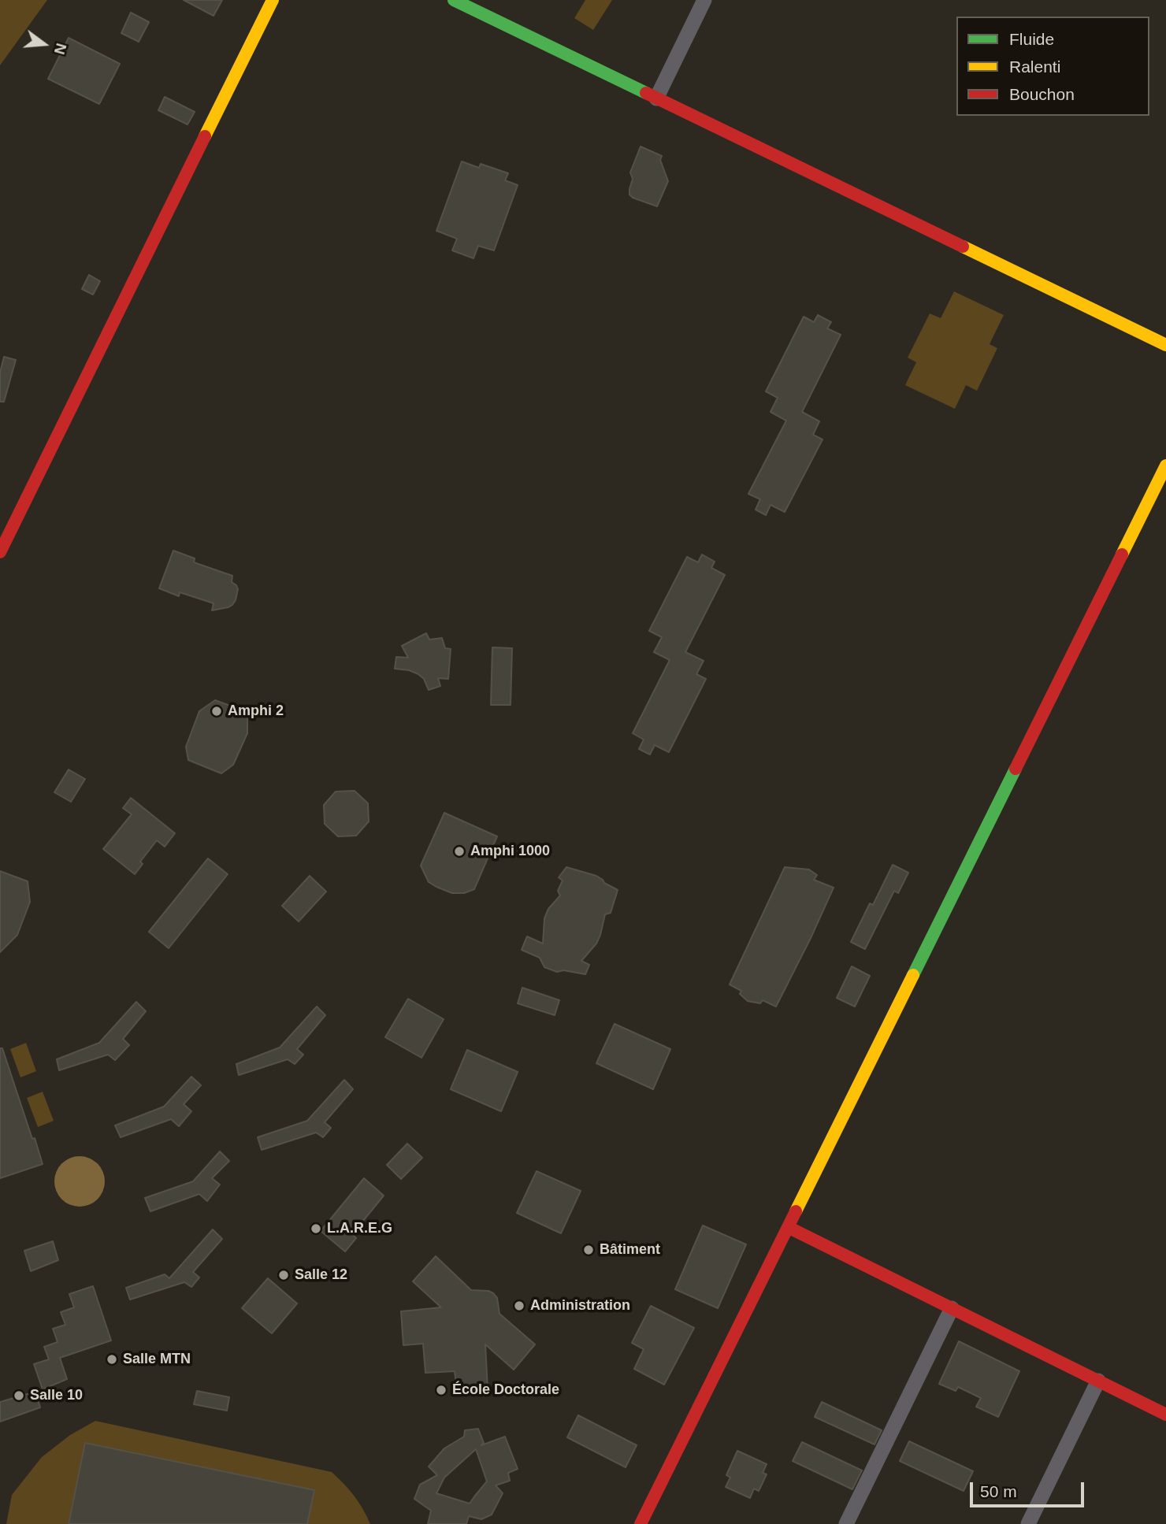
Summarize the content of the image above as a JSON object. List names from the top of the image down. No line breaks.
{"places":["Amphi 2","Amphi 1000","L.A.R.E.G","Bâtiment","Salle 12","Administration","Salle MTN","École Doctorale","Salle 10"],"legend":["Fluide","Ralenti","Bouchon"],"scale_bar":"50 m","north":"right"}
